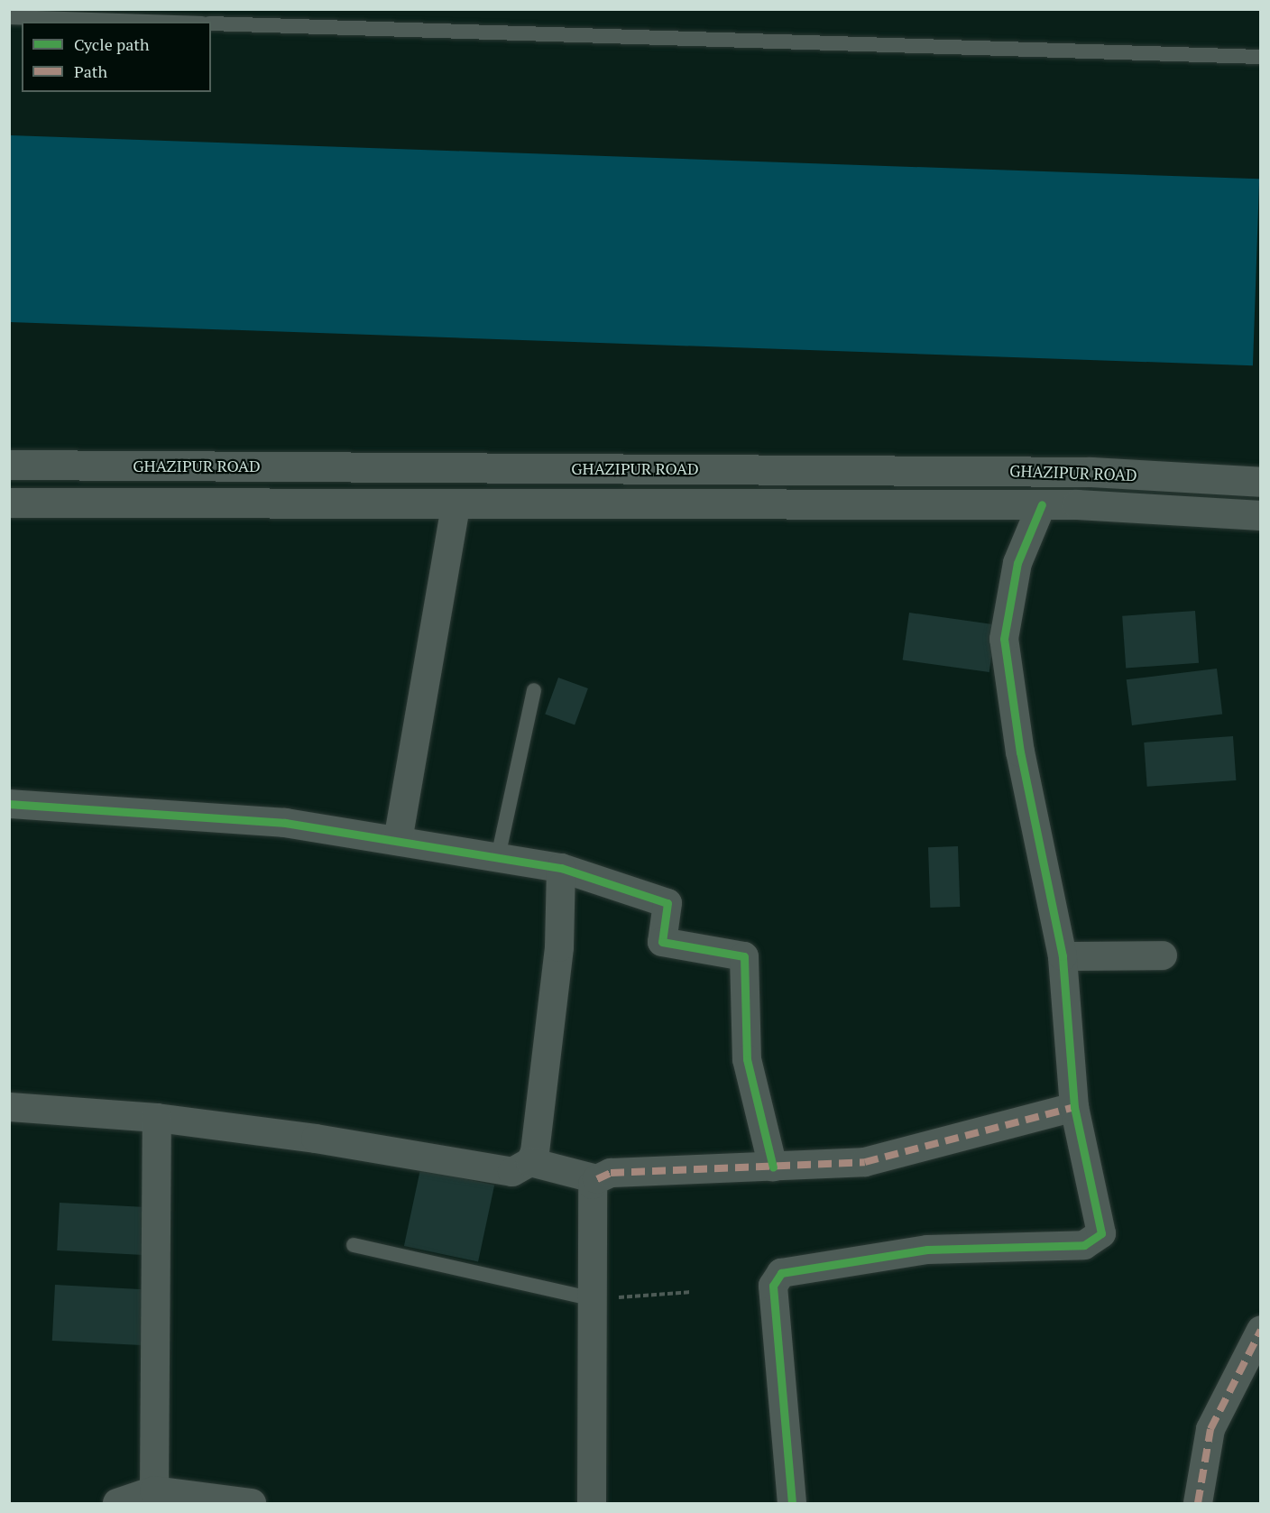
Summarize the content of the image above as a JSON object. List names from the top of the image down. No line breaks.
{"streets":{"main road":["GHAZIPUR ROAD"]},"legend":["Cycle path","Path"]}
